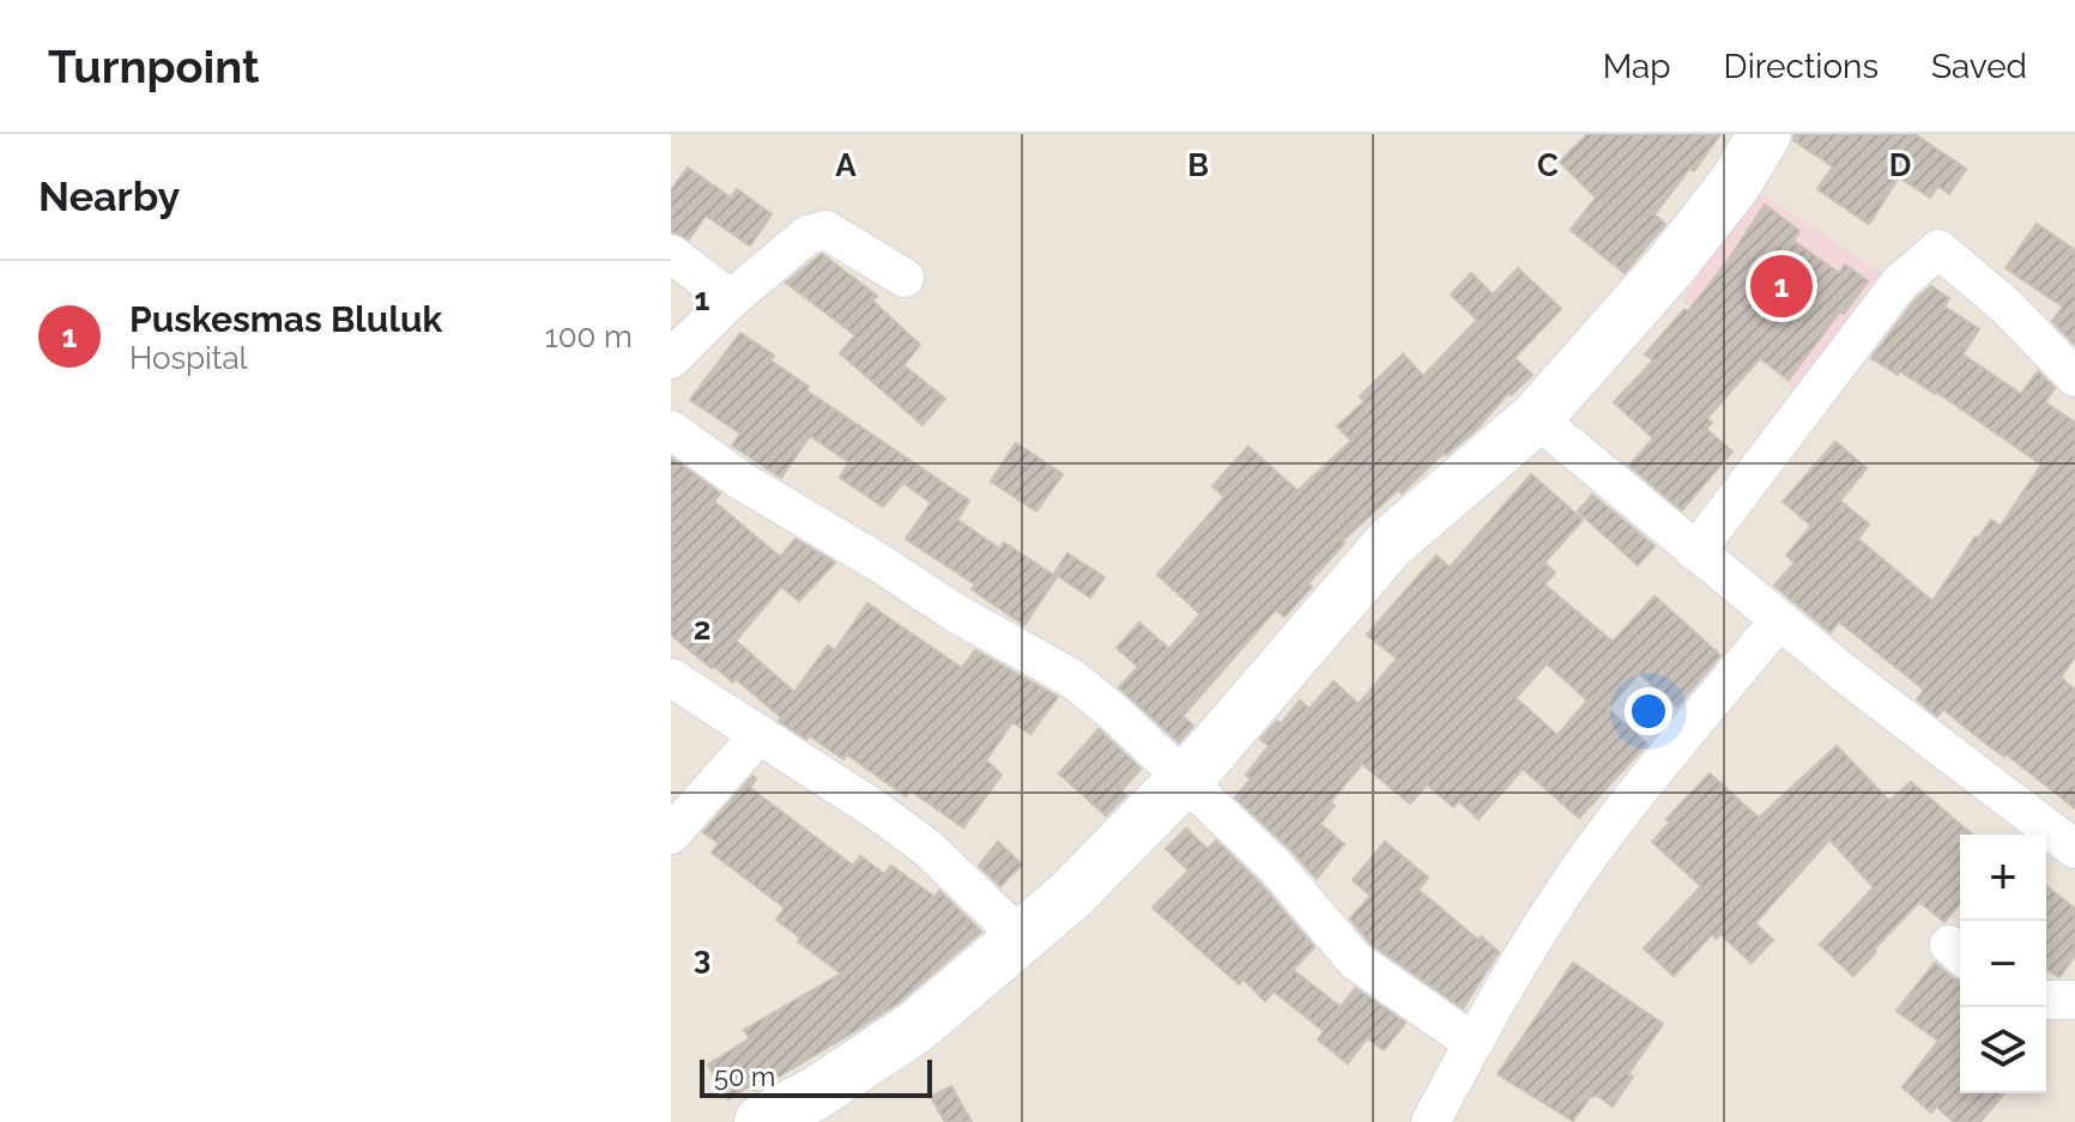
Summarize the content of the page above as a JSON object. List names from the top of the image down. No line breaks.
{"scale_bar":"50 m","page":{"header":"Turnpoint","nav":["Map","Directions","Saved"],"heading":"Nearby","pins":"1","list":[{"mark":"1","name":"Puskesmas Bluluk","note":"Hospital","value":"100 m"}],"map_buttons":["+","−"],"scale":"50 m"},"grid":{"columns":["A","B","C","D"],"rows":["1","2","3"]}}
